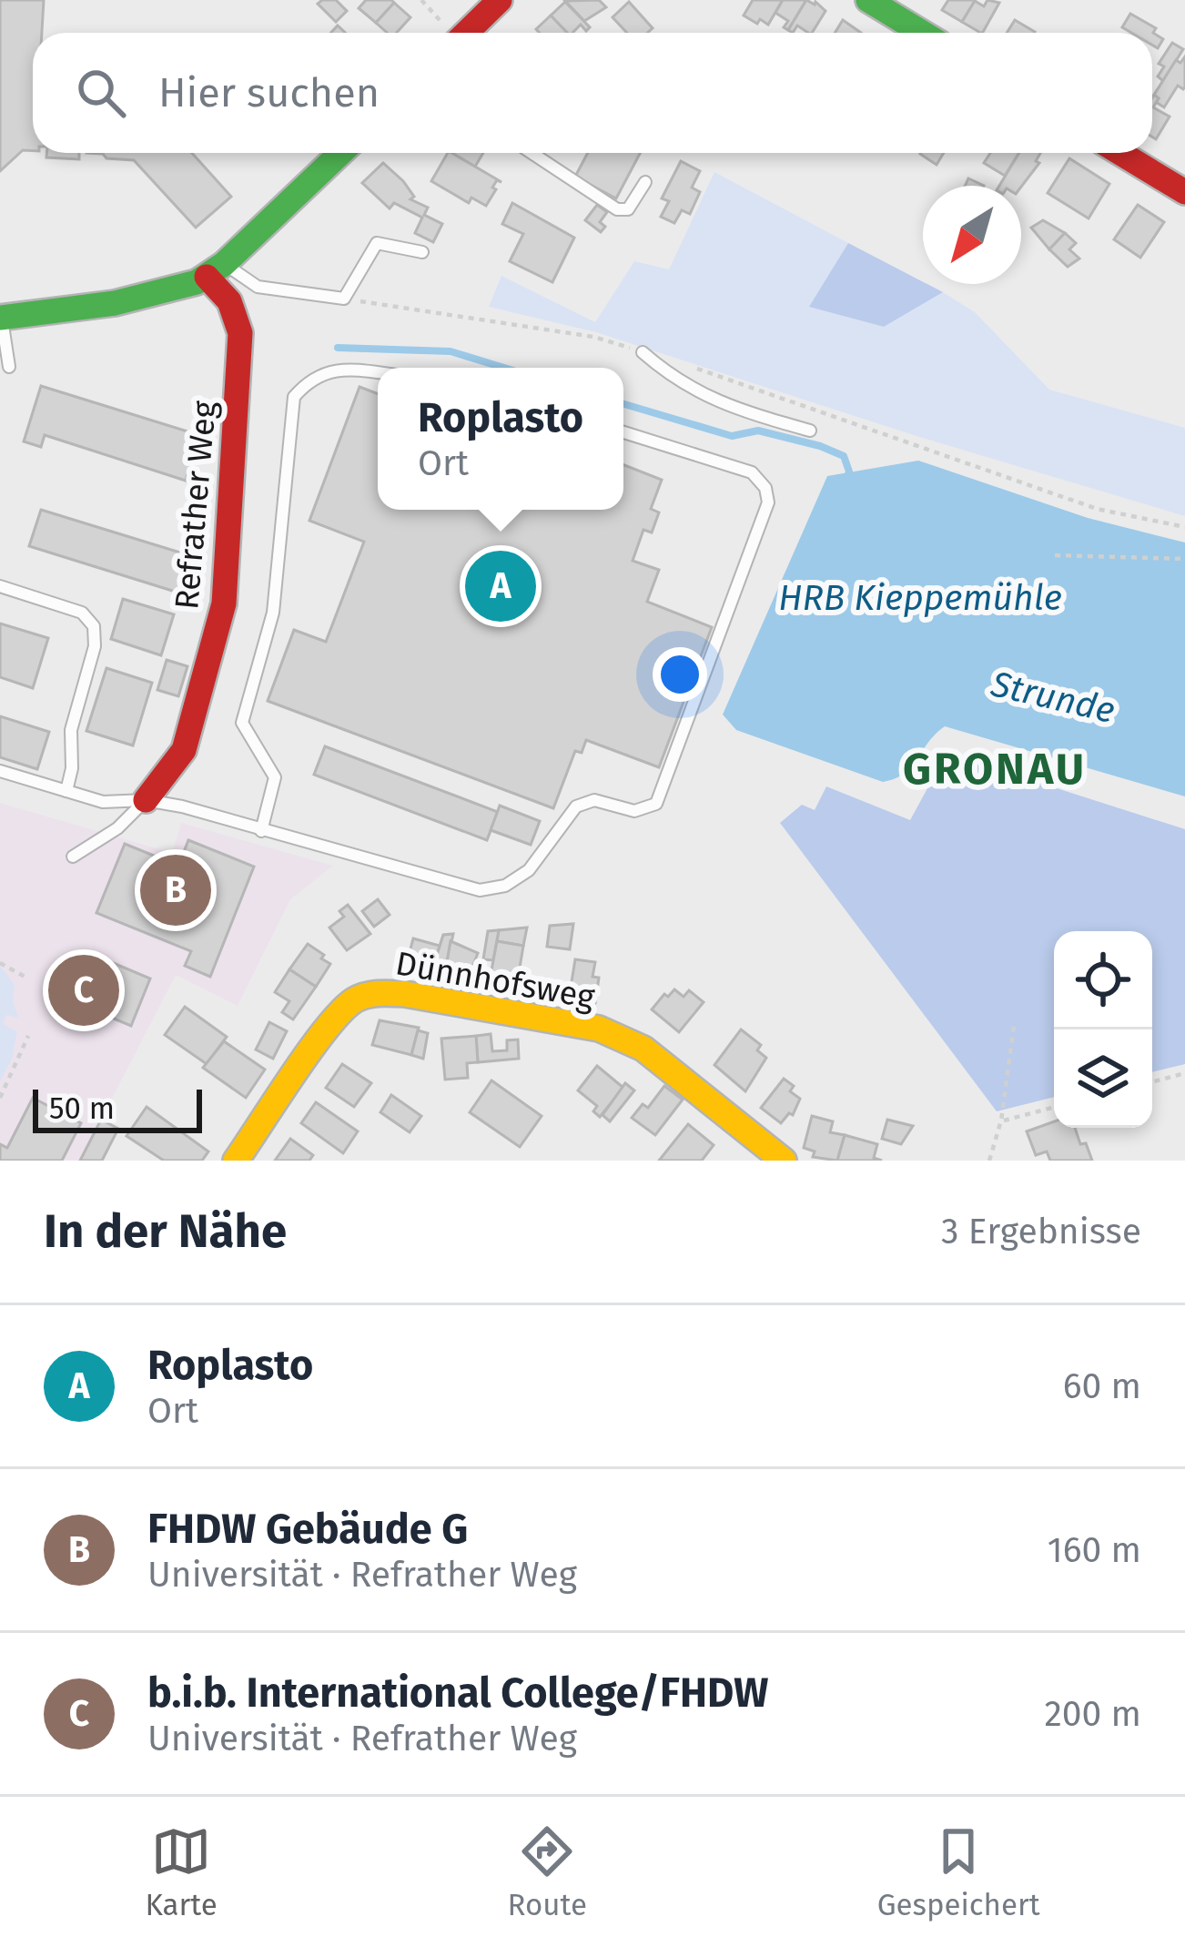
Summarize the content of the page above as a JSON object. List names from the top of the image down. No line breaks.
{"streets":{"street":["Refrather Weg","Dünnhofsweg"]},"districts":["GRONAU"],"water":["HRB Kieppemühle","Strunde"],"scale_bar":"50 m","north":"bottom left","page":{"search":"Hier suchen","popup":["Roplasto","Ort"],"pins":["A","B","C"],"scale":"50 m","heading":["In der Nähe","3 Ergebnisse"],"list":[{"mark":"A","name":"Roplasto","note":"Ort","value":"60 m"},{"mark":"B","name":"FHDW Gebäude G","note":"Universität · Refrather Weg","value":"160 m"},{"mark":"C","name":"b.i.b. International College/FHDW","note":"Universität · Refrather Weg","value":"200 m"}],"nav":["Karte","Route","Gespeichert"]}}
